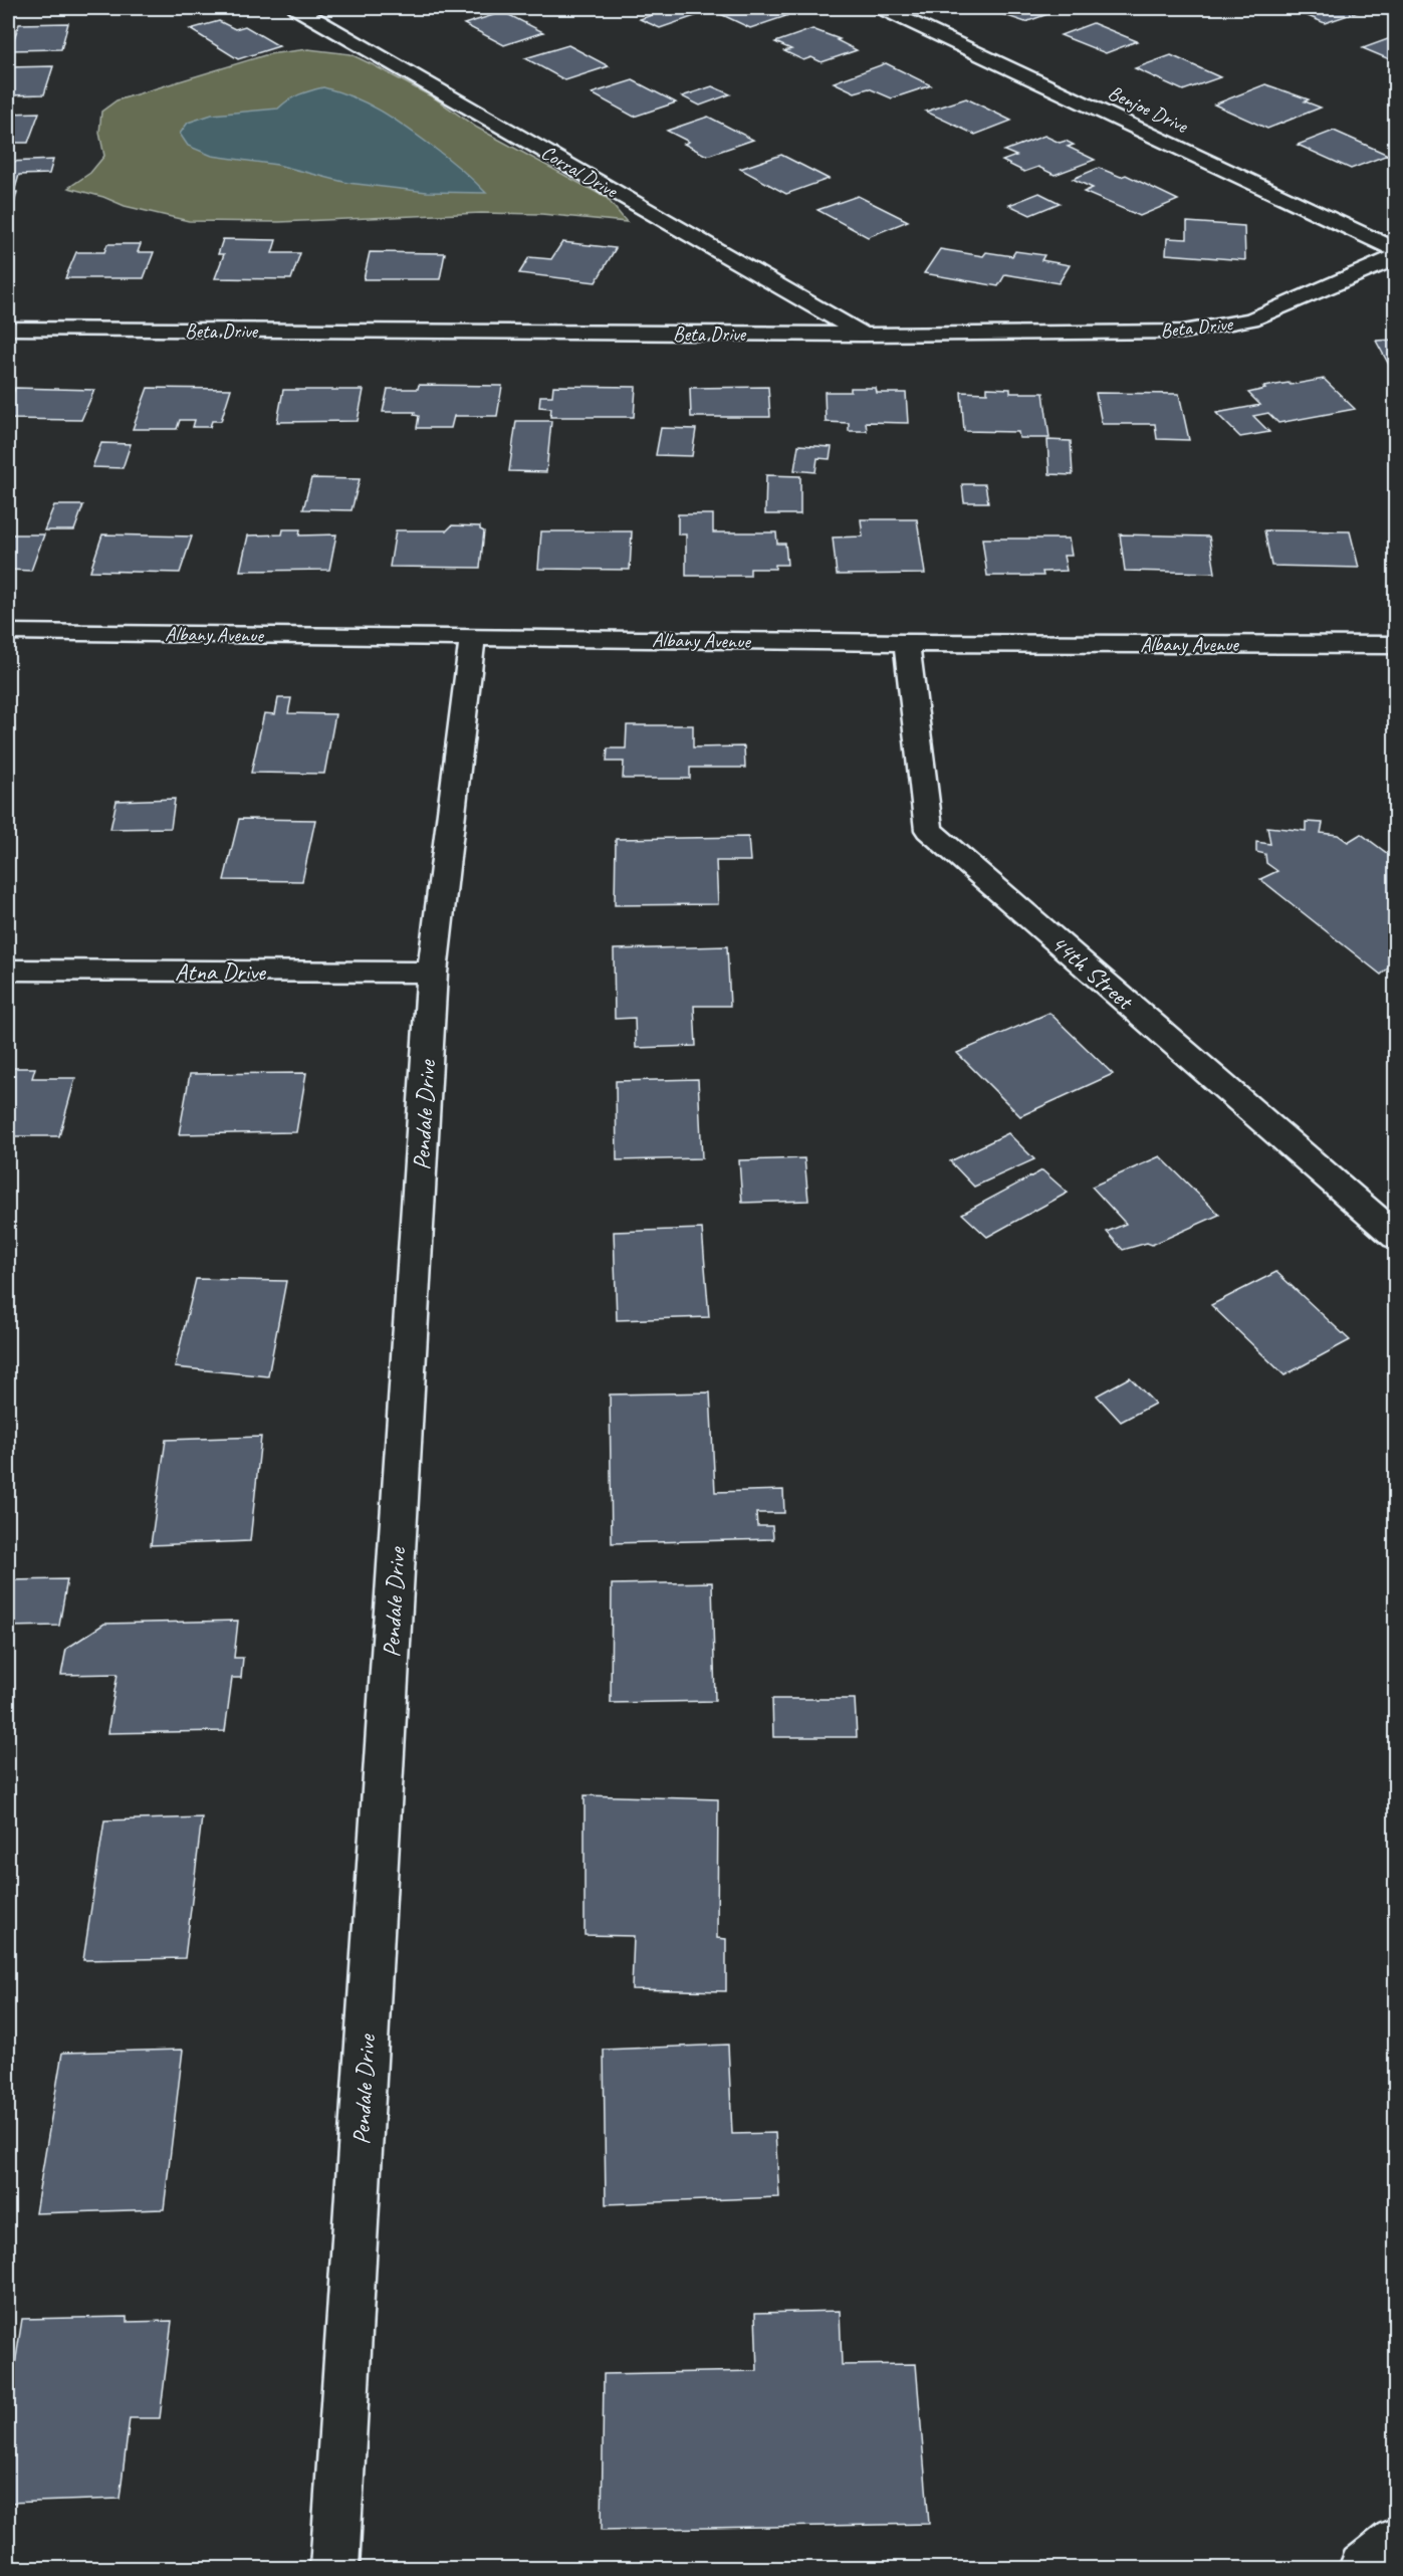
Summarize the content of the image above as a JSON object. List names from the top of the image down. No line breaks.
{"streets":{"street":["Benjoe Drive","Corral Drive","Beta Drive","Albany Avenue","Atna Drive","44th Street","Pendale Drive"]},"crossings":[["Corral Drive","Beta Drive"],["Albany Avenue","44th Street"],["Albany Avenue","Pendale Drive"],["Atna Drive","Pendale Drive"]]}
